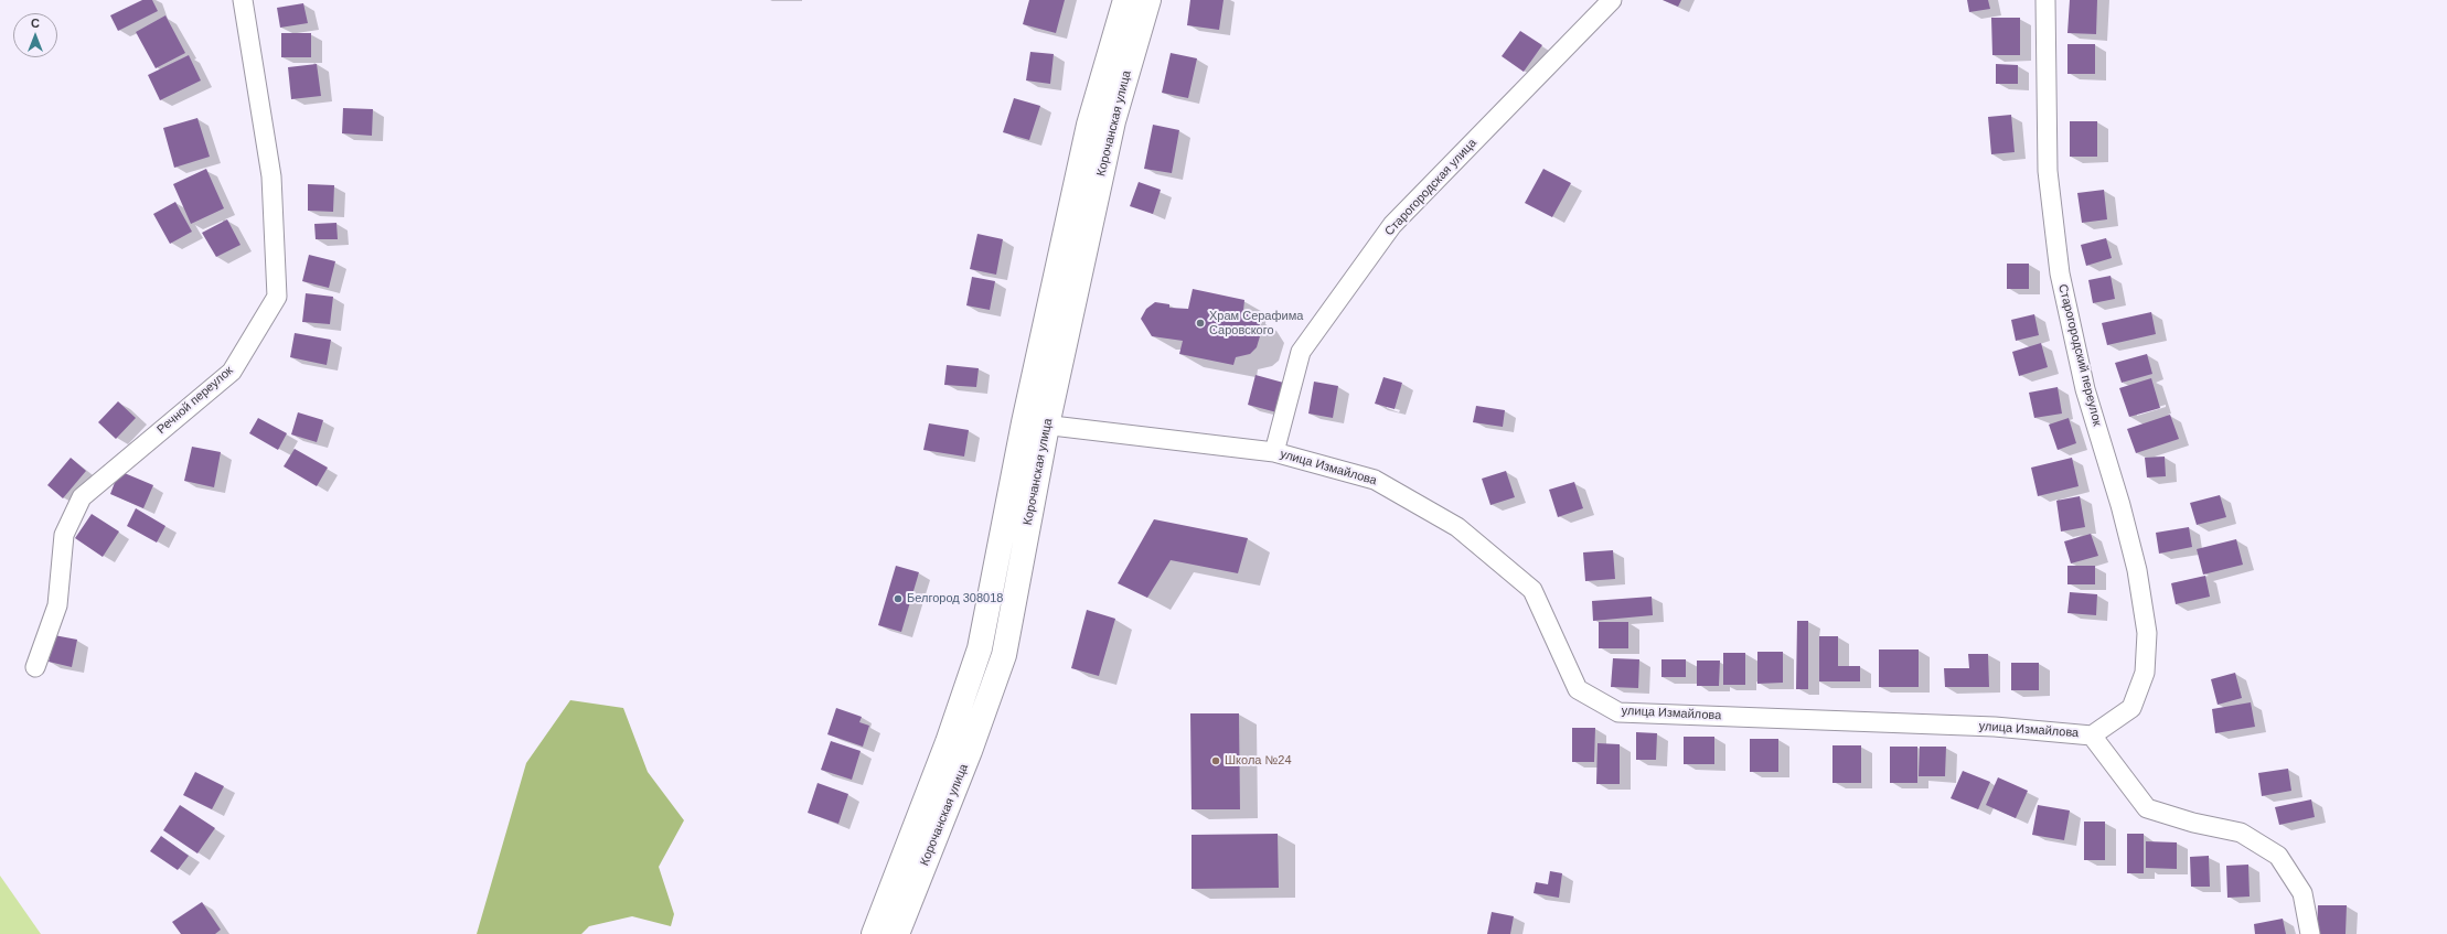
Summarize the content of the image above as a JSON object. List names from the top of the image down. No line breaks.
{"streets":{"main road":["Корочанская улица"],"street":["Старогородская улица","Старогородский переулок","Речной переулок","улица Измайлова"]},"crossings":[["Корочанская улица","улица Измайлова"],["Старогородская улица","улица Измайлова"],["Старогородский переулок","улица Измайлова"]],"places":["Храм Серафима Саровского","Белгород 308018","Школа №24"],"north":"top"}
